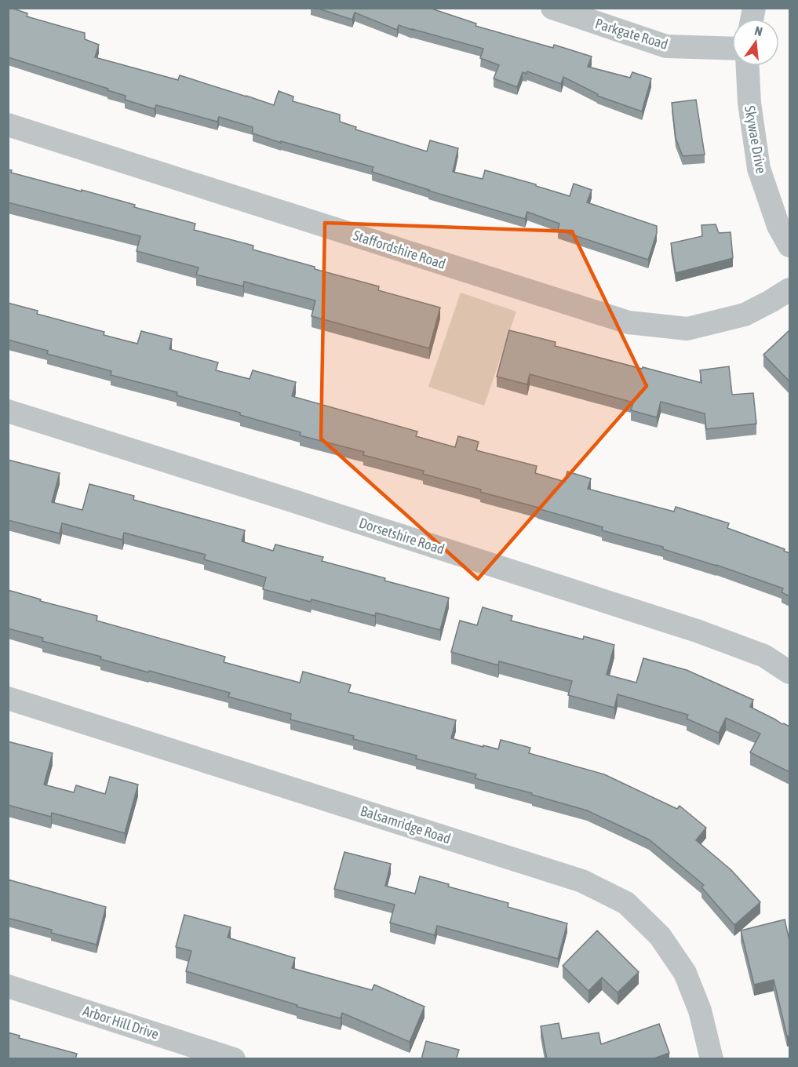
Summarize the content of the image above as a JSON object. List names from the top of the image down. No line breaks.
{"streets":{"street":["Parkgate Road","Skywae Drive","Staffordshire Road","Dorsetshire Road","Balsamridge Road","Arbor Hill Drive"]},"north":"top"}
